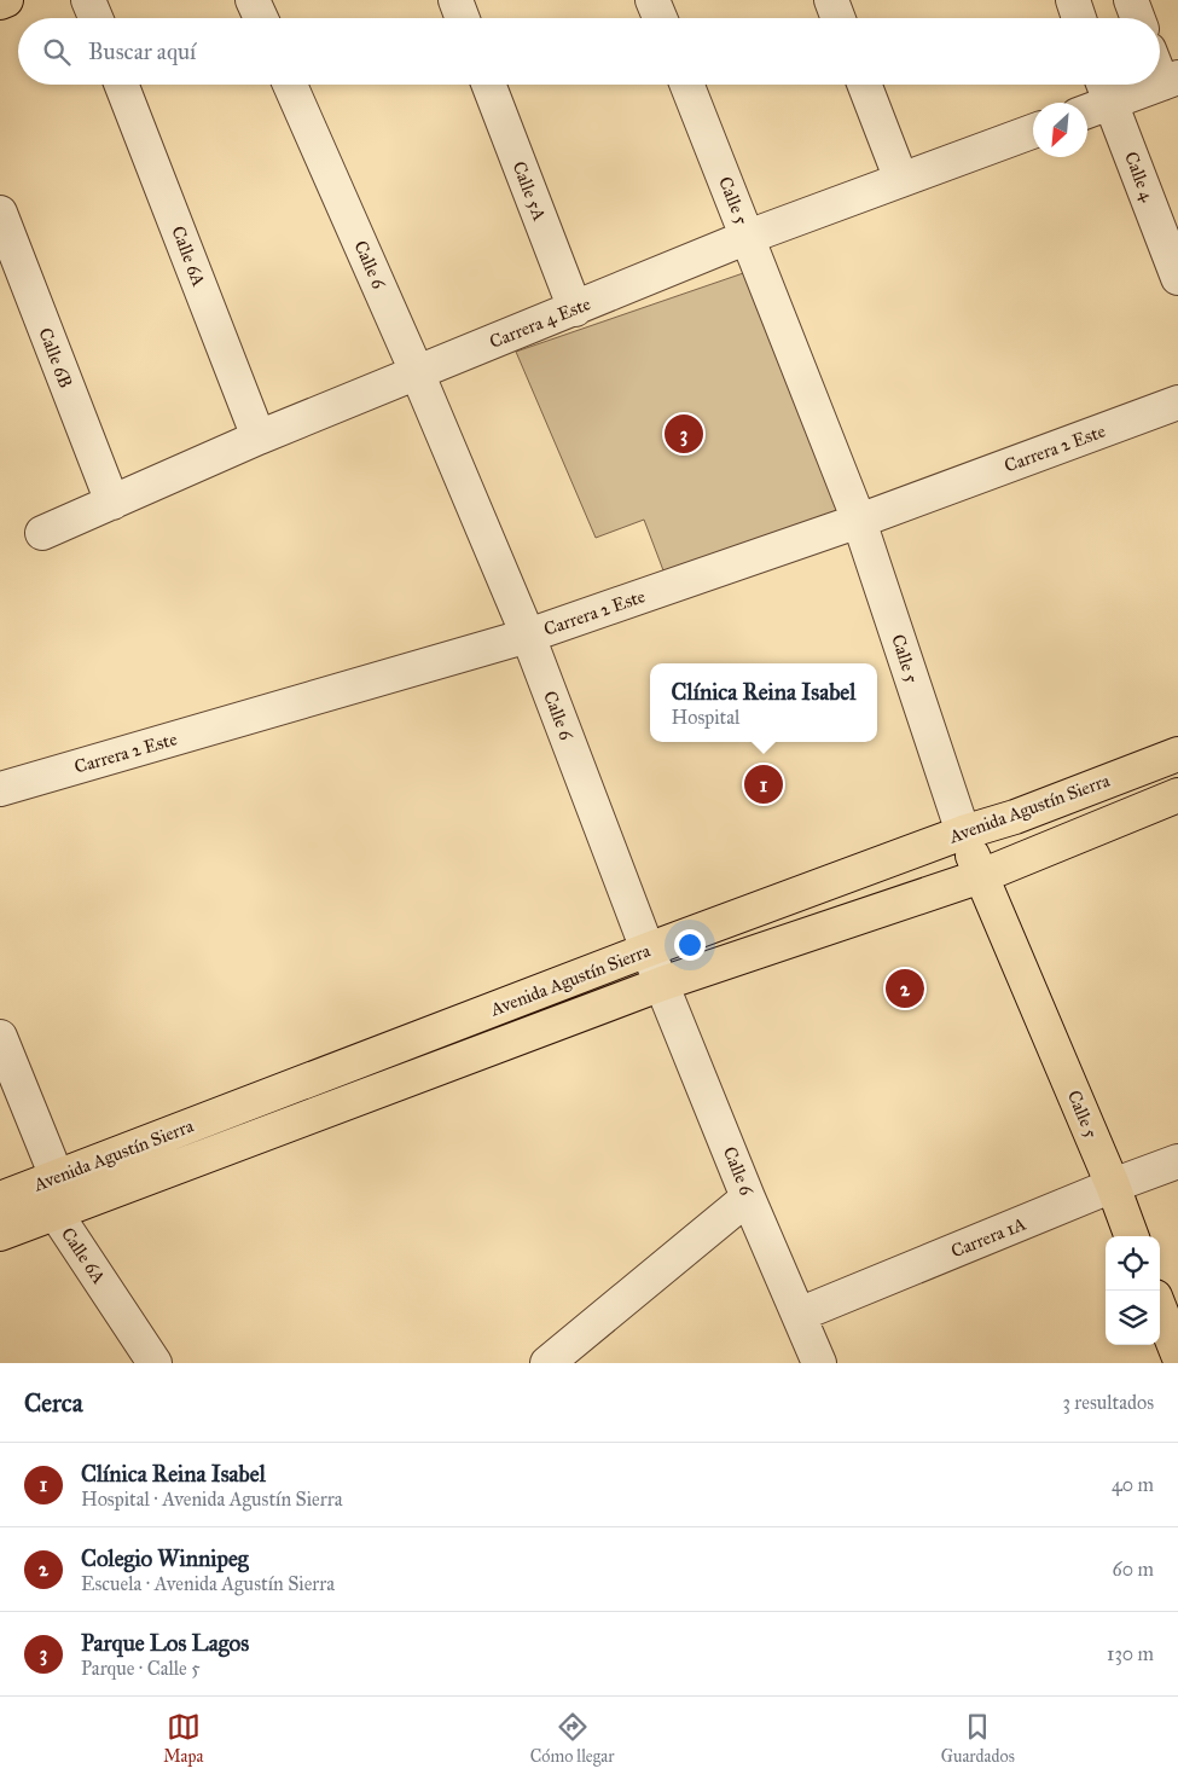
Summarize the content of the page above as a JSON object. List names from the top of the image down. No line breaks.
{"streets":{"main road":["Calle 5","Avenida Agustín Sierra"],"street":["Calle 4","Calle 5A","Calle 6A","Calle 6","Carrera 4 Este","Calle 6B","Carrera 2 Este","Carrera 1A"]},"crossings":[["Calle 5A","Carrera 4 Este"],["Calle 5","Carrera 4 Este"],["Calle 5","Carrera 2 Este"],["Calle 5","Avenida Agustín Sierra"],["Calle 5","Carrera 1A"],["Calle 6A","Carrera 4 Este"],["Calle 6A","Avenida Agustín Sierra"],["Calle 6","Carrera 4 Este"],["Calle 6","Carrera 2 Este"],["Calle 6","Avenida Agustín Sierra"],["Calle 6","Carrera 1A"],["Carrera 4 Este","Calle 6B"]],"north":"bottom left","page":{"search":"Buscar aquí","pins":["3","1","2"],"popup":["Clínica Reina Isabel","Hospital"],"heading":["Cerca","3 resultados"],"list":[{"mark":"1","name":"Clínica Reina Isabel","note":"Hospital · Avenida Agustín Sierra","value":"40 m"},{"mark":"2","name":"Colegio Winnipeg","note":"Escuela · Avenida Agustín Sierra","value":"60 m"},{"mark":"3","name":"Parque Los Lagos","note":"Parque · Calle 5","value":"130 m"}],"nav":["Mapa","Cómo llegar","Guardados"]}}
